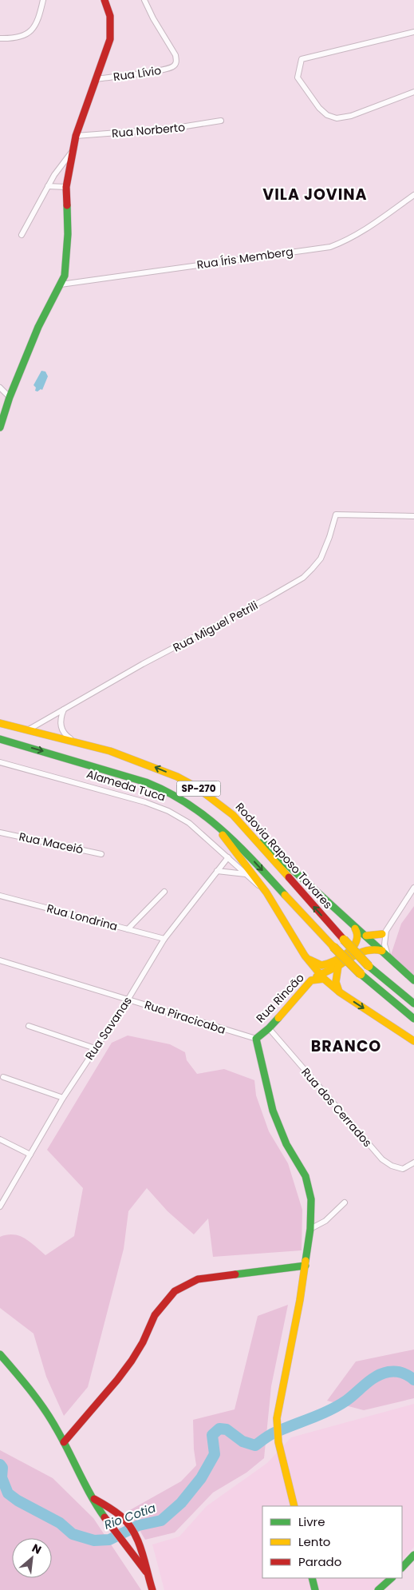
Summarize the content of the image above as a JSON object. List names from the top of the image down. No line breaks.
{"streets":{"main road":["Alameda Tuca","SP-270","Rodovia Raposo Tavares","Rua Rincão"],"street":["Rua Lívio","Rua Norberto","Rua Íris Memberg","Rua Miguel Petrili","Rua Maceió","Rua Londrina","Rua Piracicaba","Rua Savanas","Rua dos Cerrados"]},"crossings":[["Rua Miguel Petrili","Rodovia Raposo Tavares"],["Alameda Tuca","SP-270"],["Alameda Tuca","Rua Savanas"],["Rua Londrina","Rua Savanas"],["Rua Rincão","Rua Piracicaba"],["Rua Rincão","Rua dos Cerrados"],["Rua Piracicaba","Rua Savanas"]],"districts":["VILA JOVINA","BRANCO"],"water":["Rio Cotia"],"legend":["Livre","Lento","Parado"],"north":"top right"}
